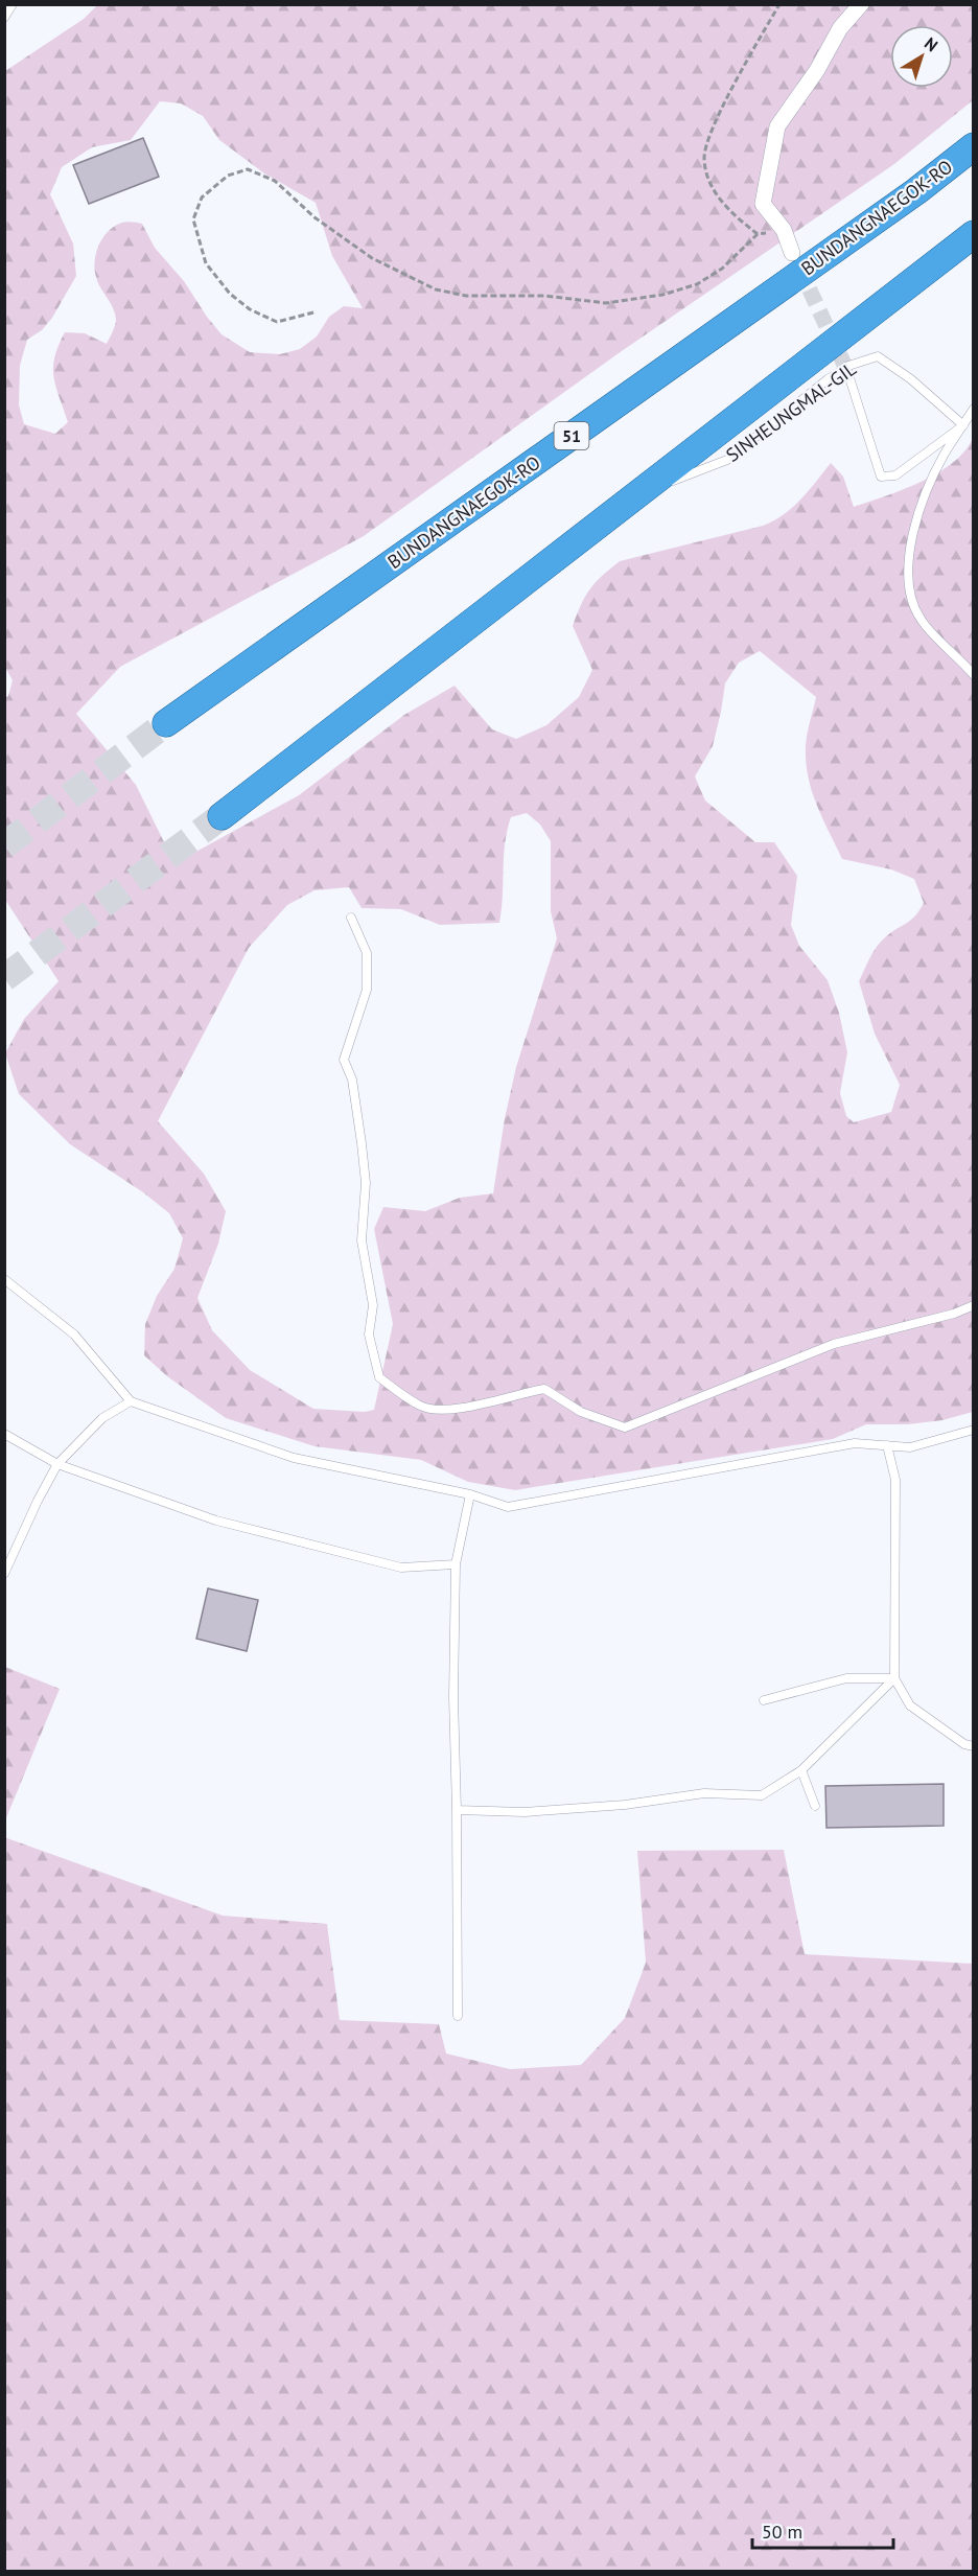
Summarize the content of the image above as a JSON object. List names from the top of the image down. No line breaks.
{"streets":{"highway":["BUNDANGNAEGOK-RO","51"],"lane":["SINHEUNGMAL-GIL"]},"scale_bar":"50 m","north":"top right"}
